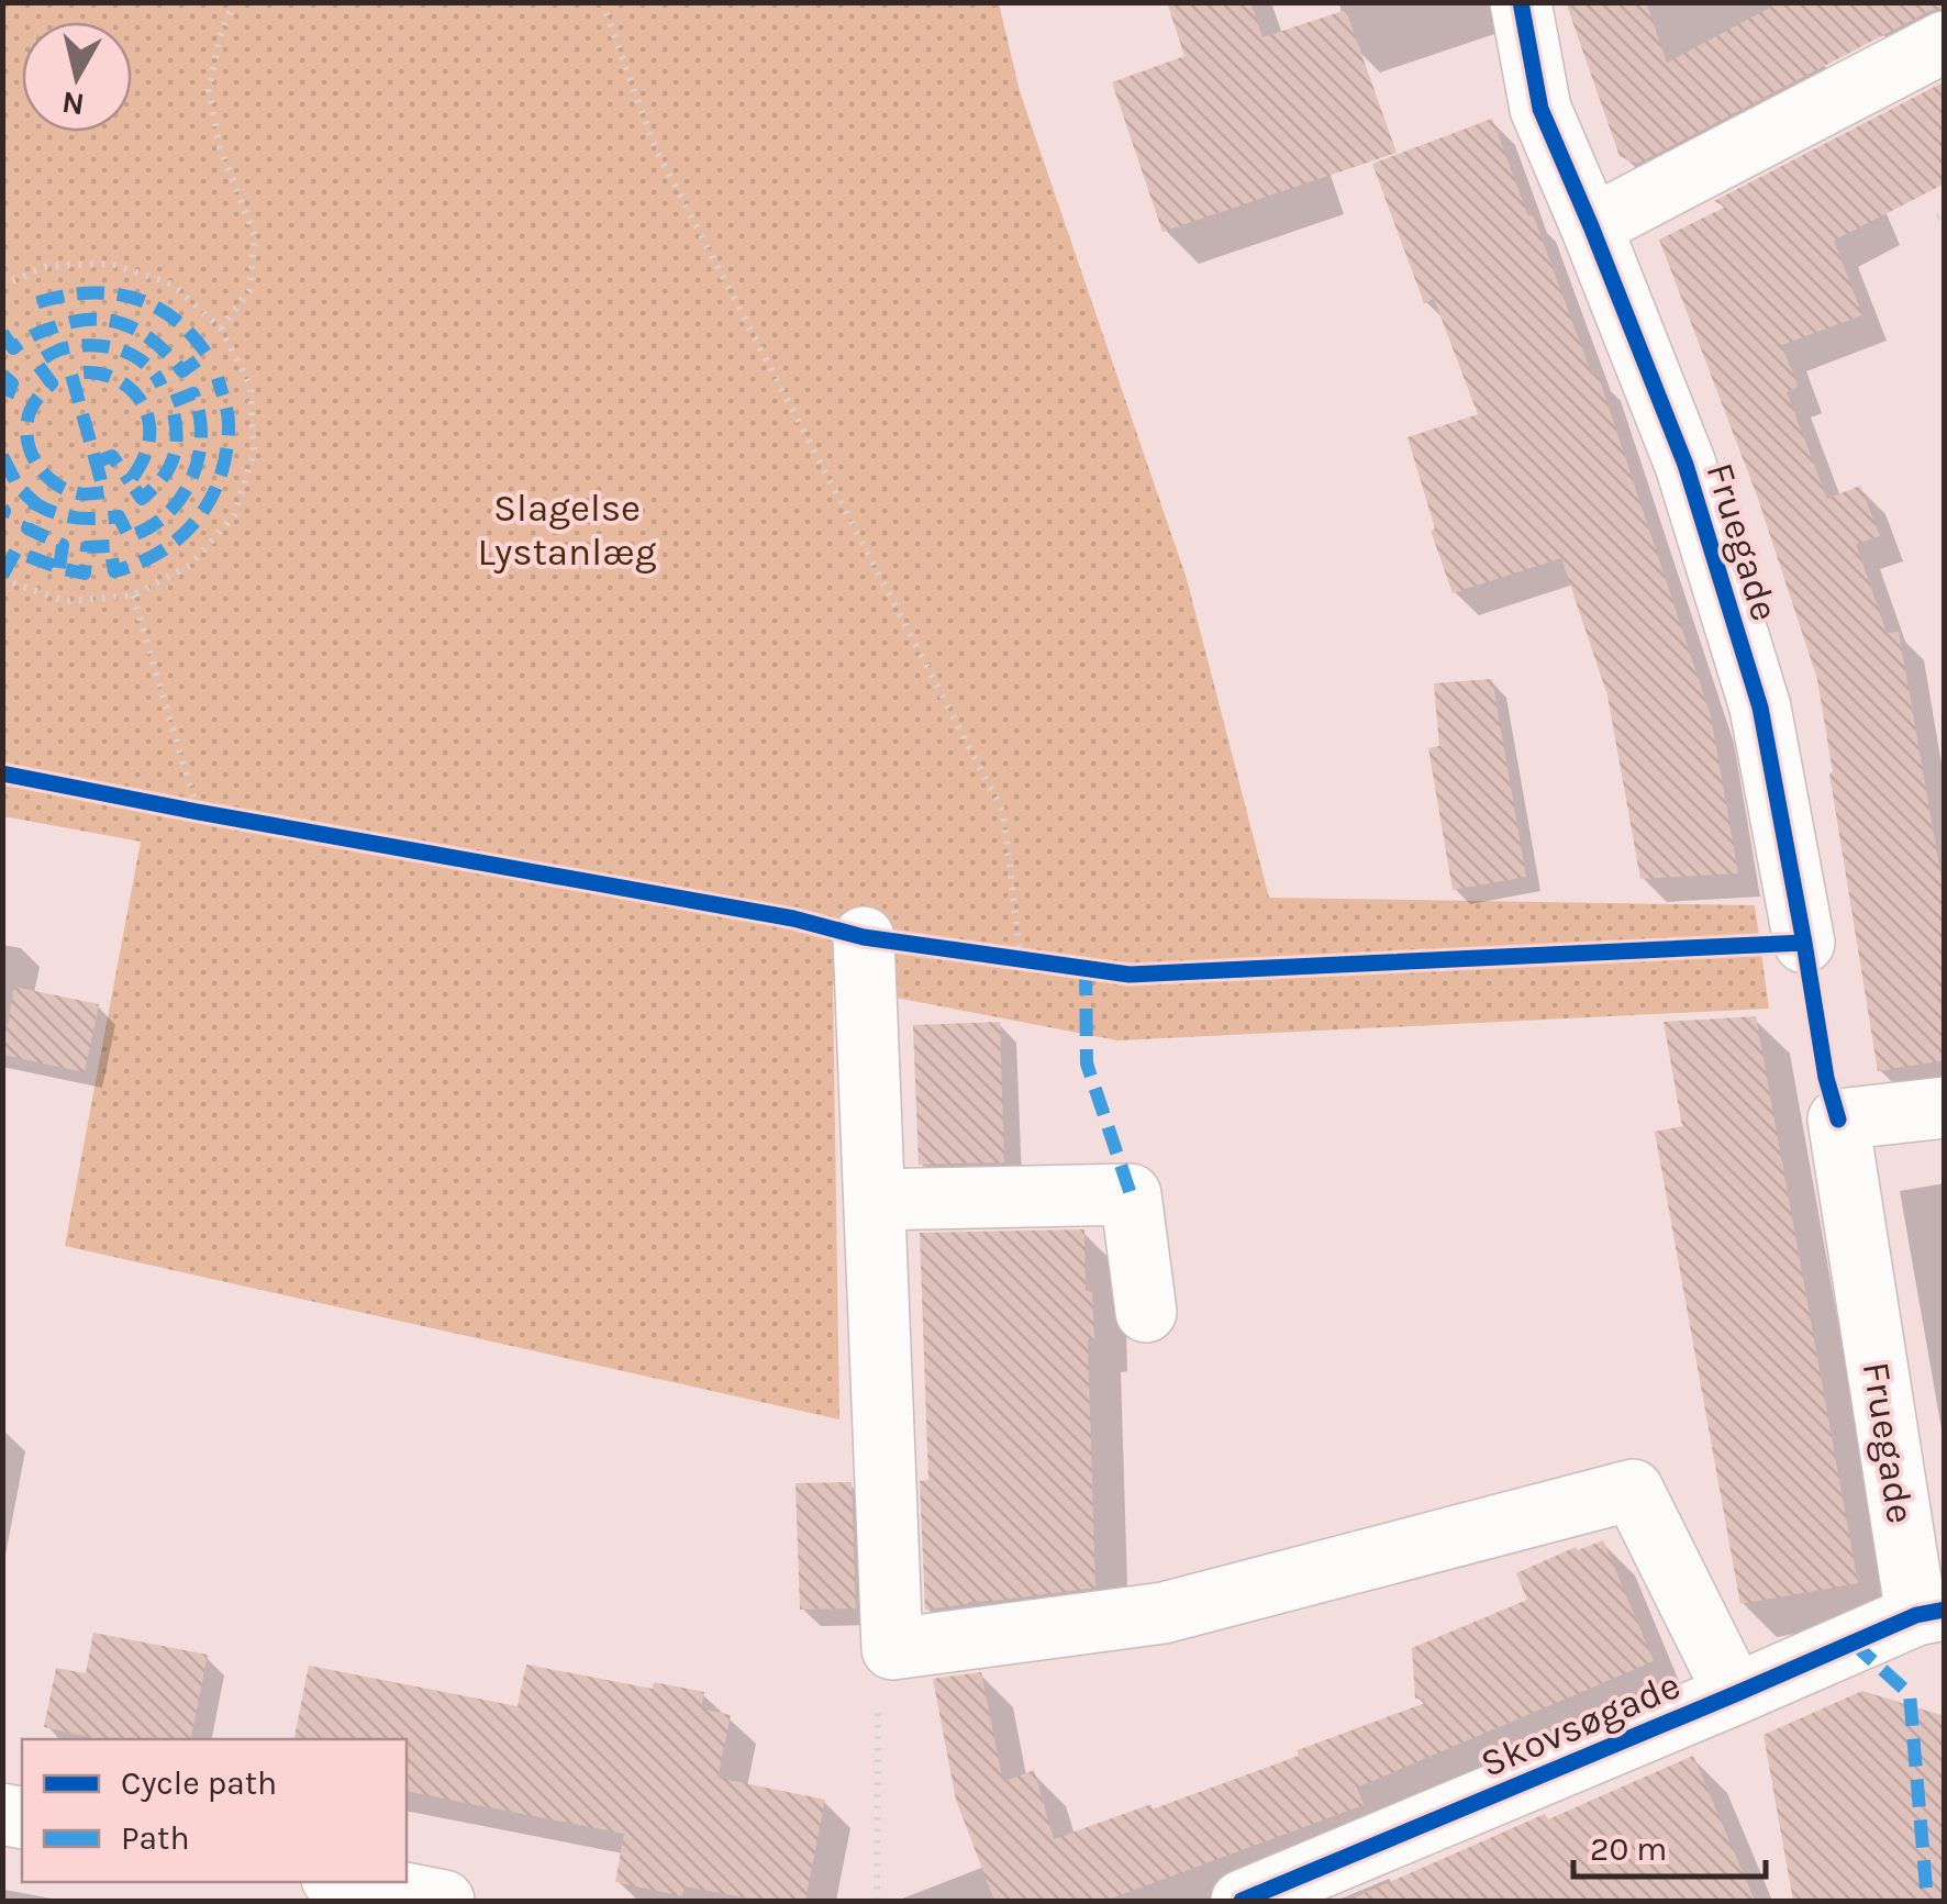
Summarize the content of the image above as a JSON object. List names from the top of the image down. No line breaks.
{"streets":{"street":["Fruegade","Skovsøgade"]},"crossings":[["Fruegade","Skovsøgade"]],"parks":["Slagelse Lystanlæg"],"legend":["Cycle path","Path"],"scale_bar":"20 m","north":"bottom"}
